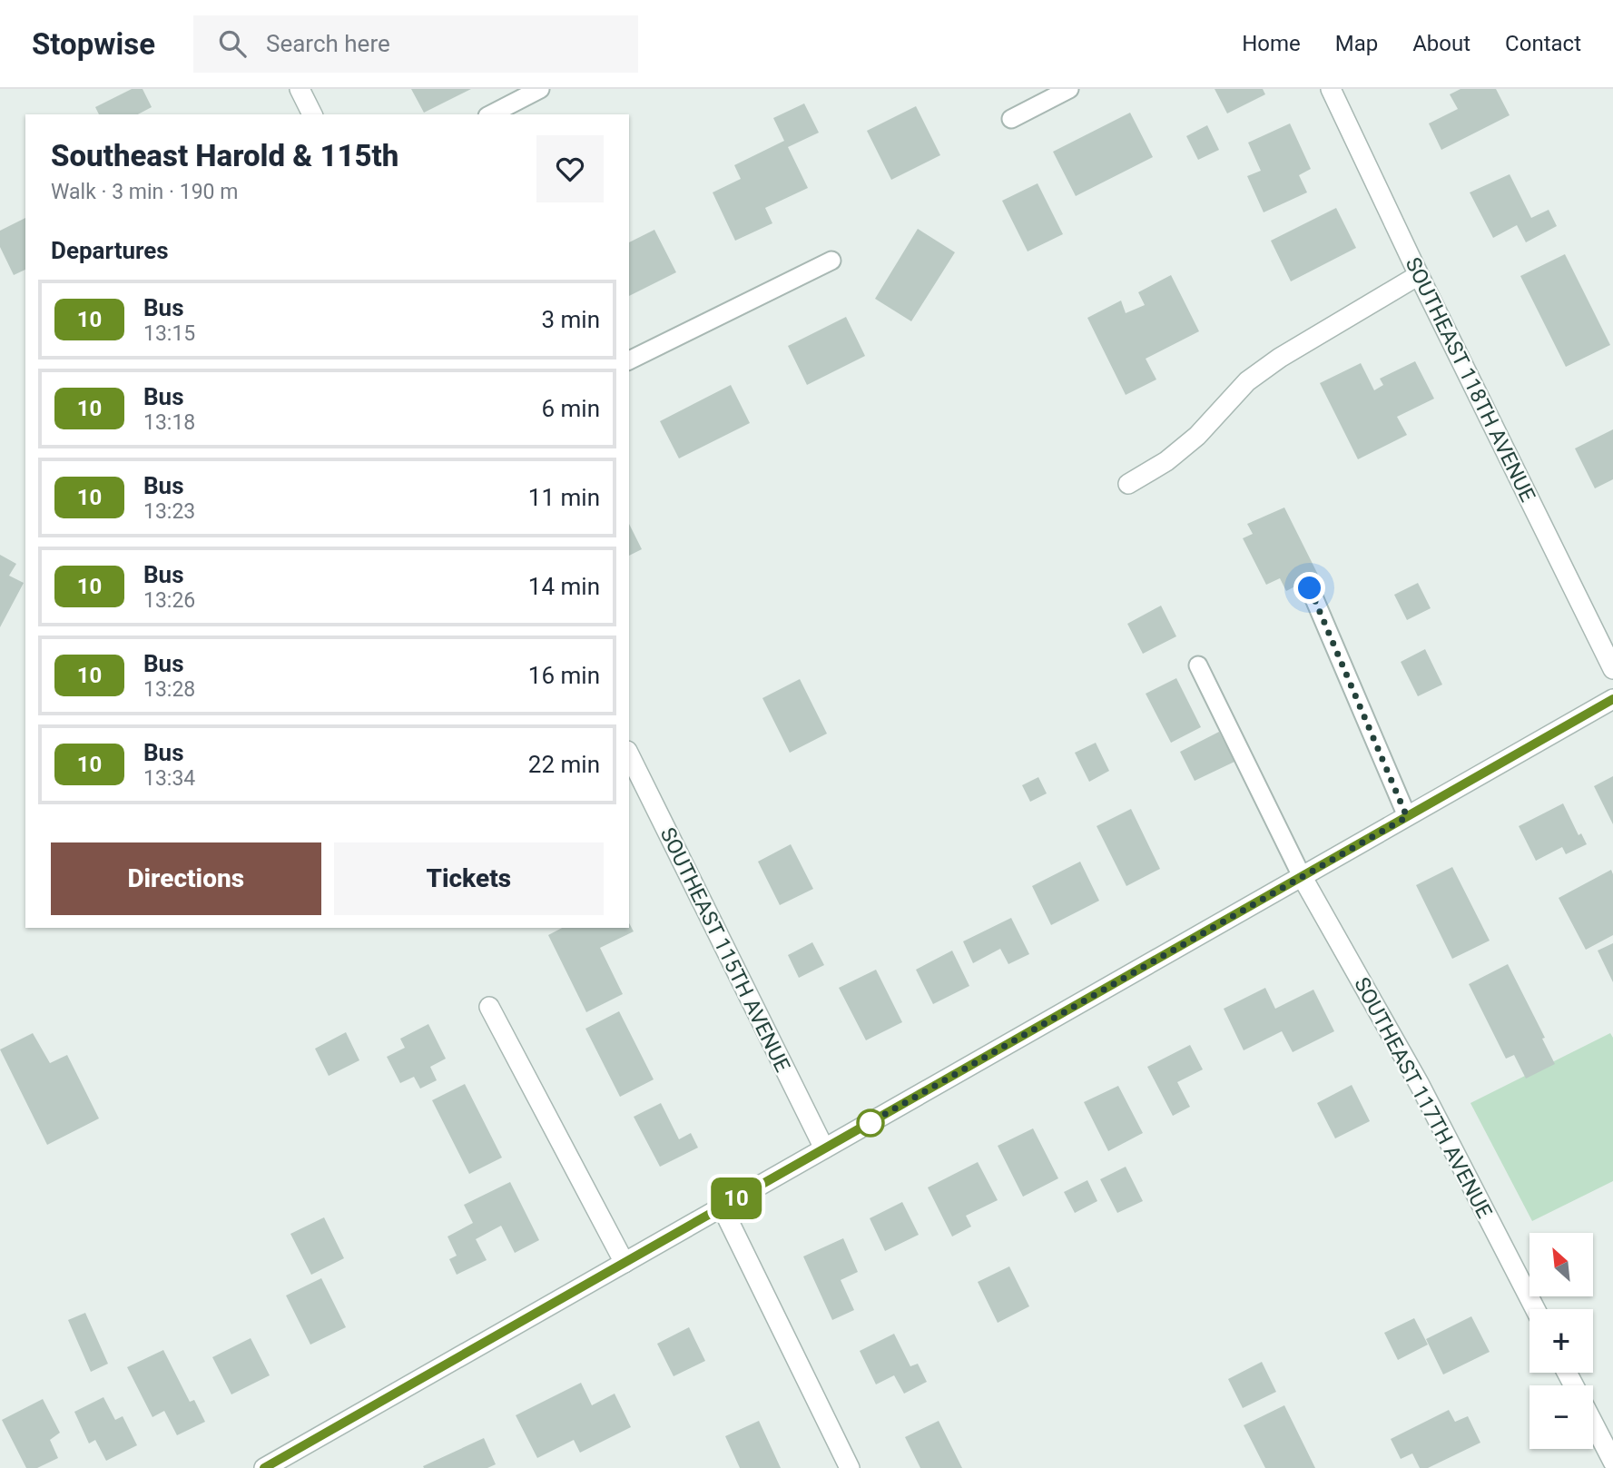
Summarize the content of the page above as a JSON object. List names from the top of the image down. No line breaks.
{"streets":{"street":["SOUTHEAST 118TH AVENUE","SOUTHEAST 115TH AVENUE","SOUTHEAST 117TH AVENUE"]},"lines":["bus line 10"],"north":"top left","page":{"header":"Stopwise","search":"Search here","nav":["Home","Map","About","Contact"],"on_map":"10","heading":[["Southeast Harold & 115th","Walk · 3 min · 190 m"],"Departures"],"list":[{"mark":"10","name":"Bus","note":"13:15","value":"3 min"},{"mark":"10","name":"Bus","note":"13:18","value":"6 min"},{"mark":"10","name":"Bus","note":"13:23","value":"11 min"},{"mark":"10","name":"Bus","note":"13:26","value":"14 min"},{"mark":"10","name":"Bus","note":"13:28","value":"16 min"},{"mark":"10","name":"Bus","note":"13:34","value":"22 min"}],"buttons":["Directions","Tickets"],"map_buttons":["+","−"]}}
